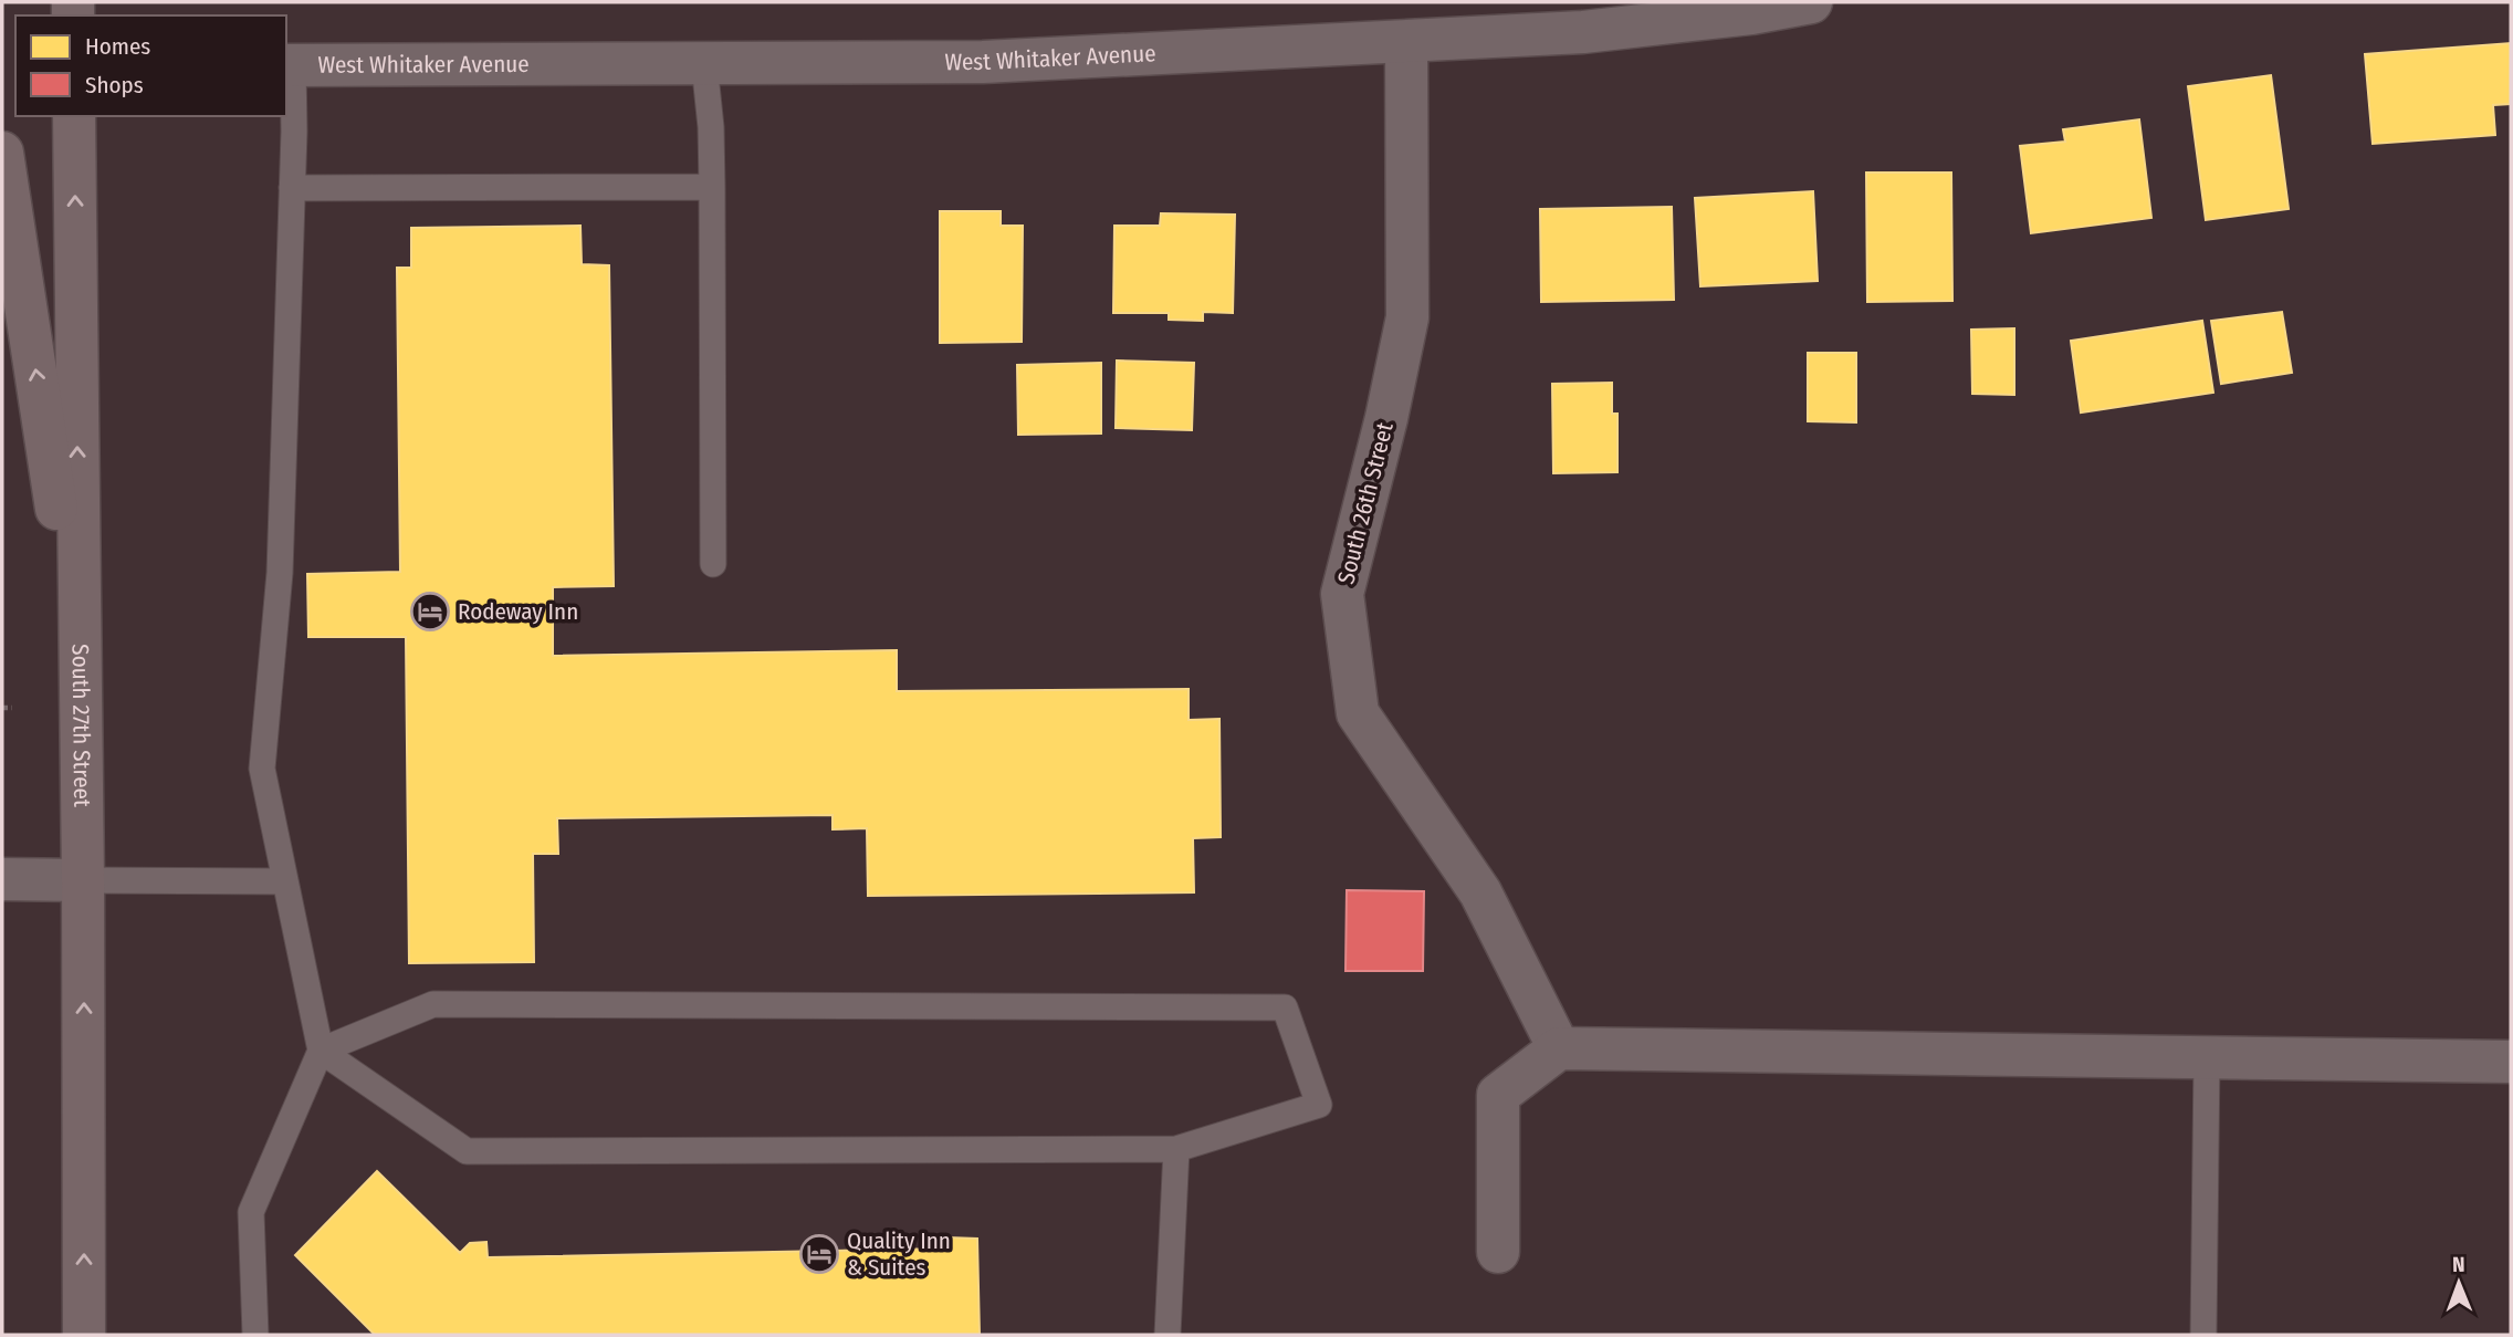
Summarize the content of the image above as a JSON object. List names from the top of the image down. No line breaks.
{"streets":{"main road":["South 27th Street"],"street":["West Whitaker Avenue","South 26th Street"]},"crossings":[["West Whitaker Avenue","South 26th Street"]],"places":{"hotel":["Rodeway Inn","Quality Inn & Suites"]},"legend":["Homes","Shops"],"north":"top"}
